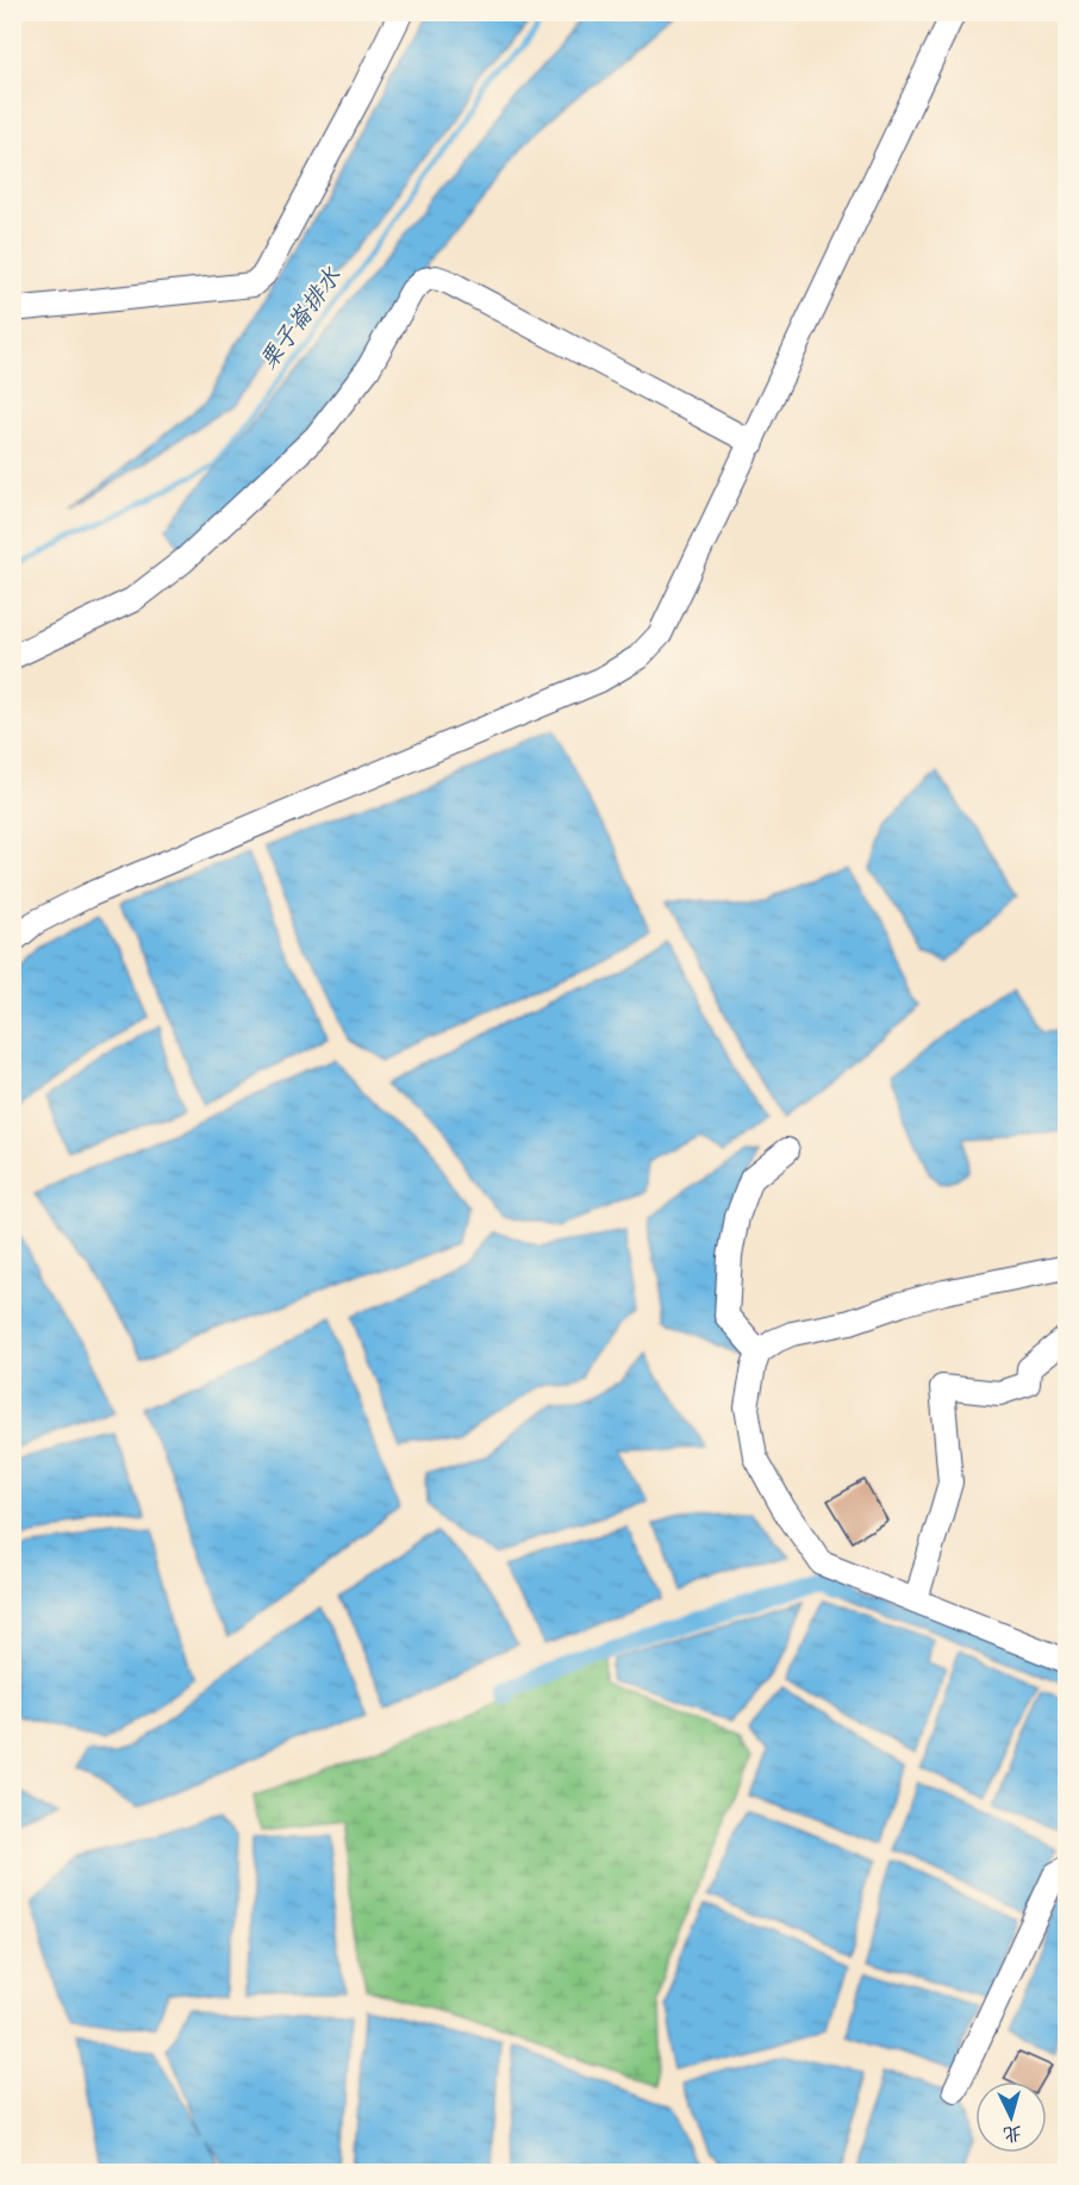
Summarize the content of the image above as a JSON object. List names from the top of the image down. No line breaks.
{"water":["栗子崙排水"],"north":"bottom"}
